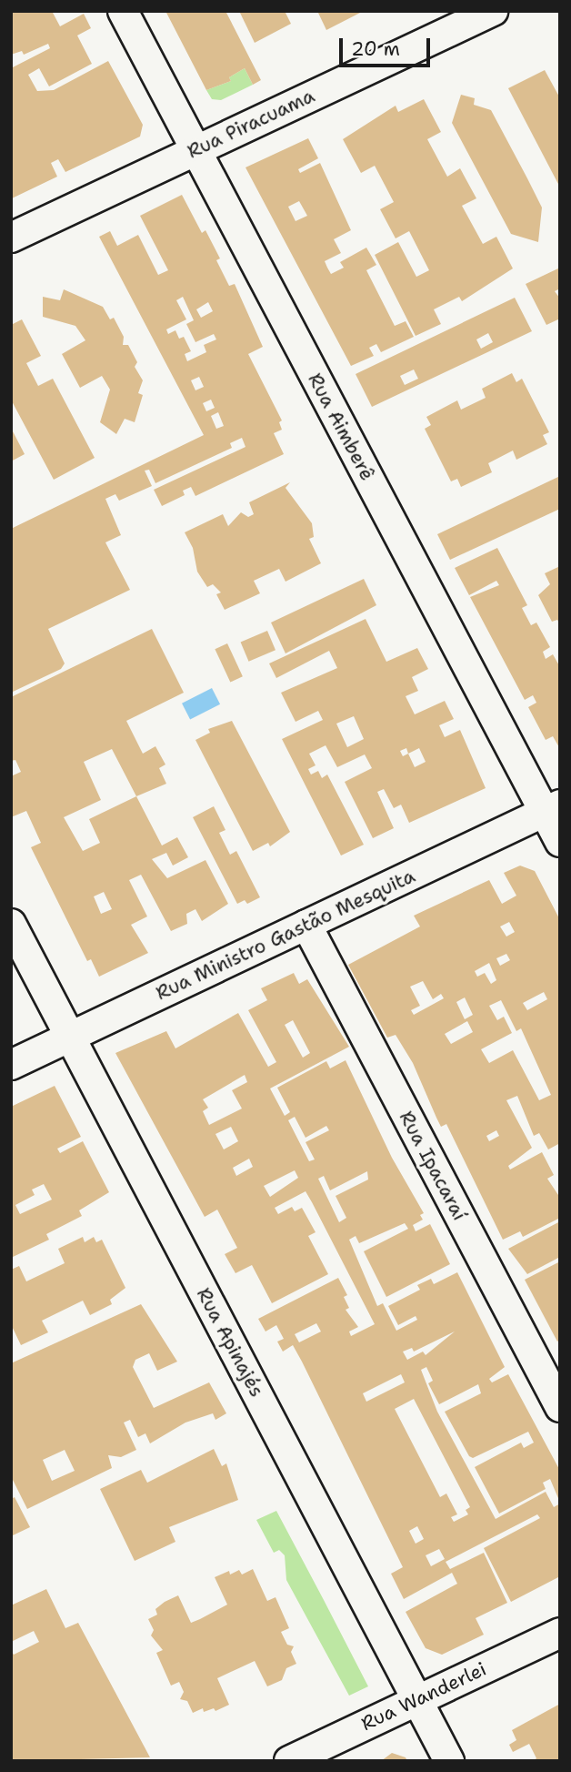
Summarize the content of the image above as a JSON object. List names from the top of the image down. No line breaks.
{"streets":{"street":["Rua Piracuama","Rua Aimberê","Rua Ministro Gastão Mesquita","Rua Ipacaraí","Rua Apinajés","Rua Wanderlei"]},"crossings":[["Rua Piracuama","Rua Aimberê"],["Rua Aimberê","Rua Ministro Gastão Mesquita"],["Rua Ministro Gastão Mesquita","Rua Ipacaraí"],["Rua Ministro Gastão Mesquita","Rua Apinajés"],["Rua Apinajés","Rua Wanderlei"]],"scale_bar":"20 m"}
